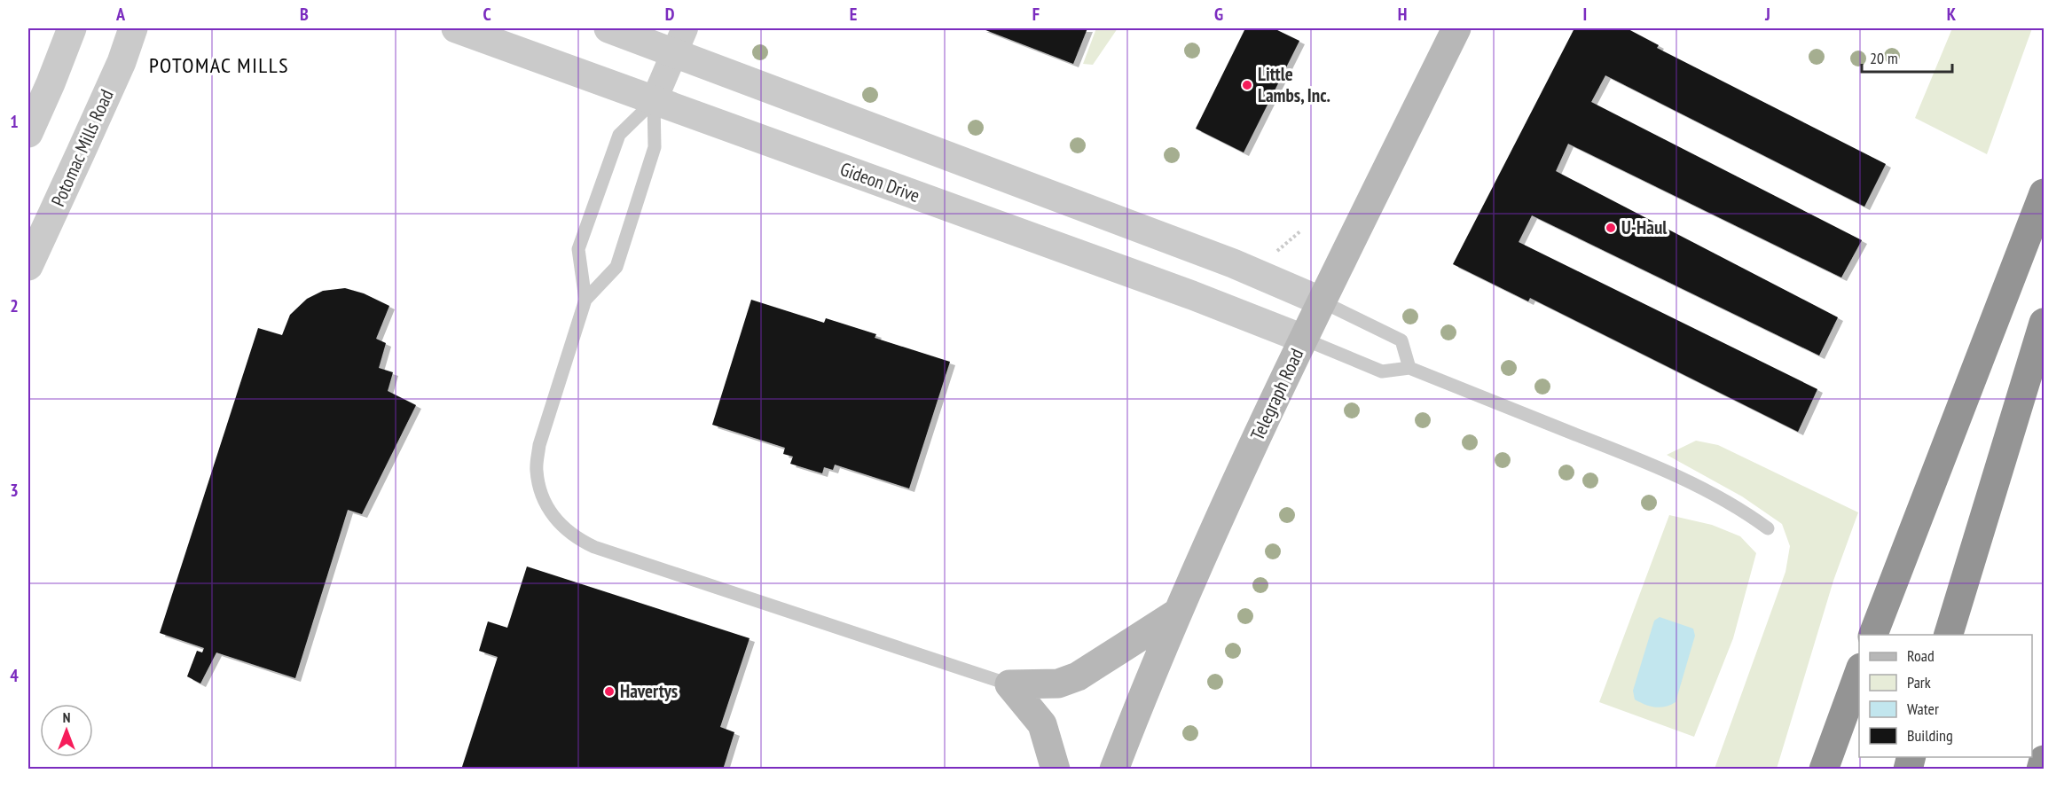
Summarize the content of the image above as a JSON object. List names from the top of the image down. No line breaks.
{"streets":{"main road":["Telegraph Road"],"street":["Potomac Mills Road","Gideon Drive"]},"crossings":[["Gideon Drive","Telegraph Road"]],"districts":["POTOMAC MILLS"],"places":["Little Lambs, Inc.","U-Haul","Havertys"],"legend":["Road","Park","Water","Building"],"scale_bar":"20 m","north":"top","grid":{"columns":["A","B","C","D","E","F","G","H","I","J","K"],"rows":["1","2","3","4"]}}
